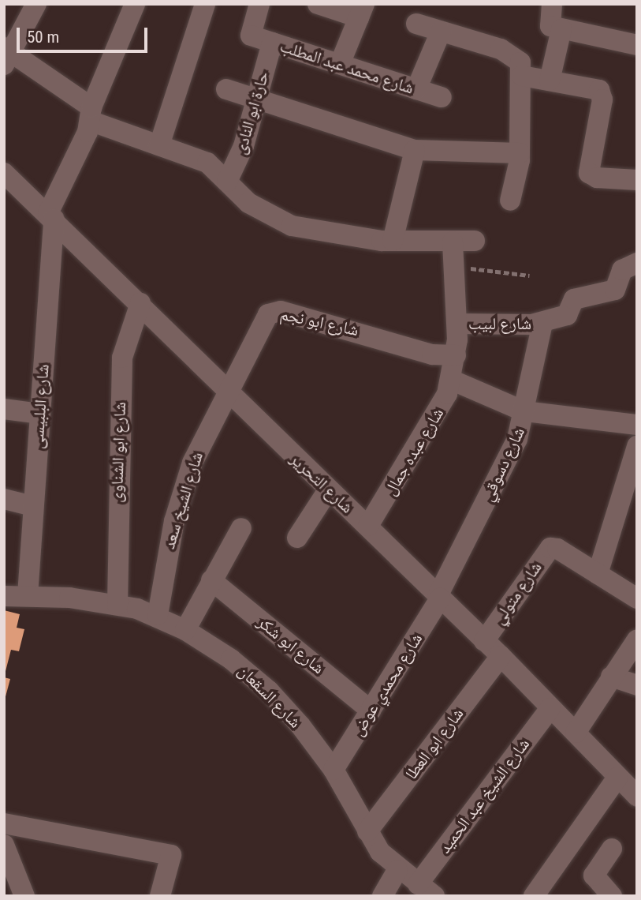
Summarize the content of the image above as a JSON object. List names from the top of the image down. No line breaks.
{"streets":{"street":["شارع محمد عبد المطلب","حارة ابو النادى","شارع ابو نجم","شارع لبيب","شارع البلبيسى","شارع عبده جمال","شارع ابو الشناوى","شارع دسوقي","شارع التحرير","شارع الشيخ سعد","شارع متولي","شارع ابو شكر","شارع محمدي عوض","شارع السقعان","شارع ابو العطا","شارع الشيخ عبد الحميد"]},"crossings":[["شارع محمد عبد المطلب","حارة ابو النادى"],["شارع ابو نجم","شارع عبده جمال"],["شارع ابو نجم","شارع التحرير"],["شارع ابو نجم","شارع الشيخ سعد"],["شارع لبيب","شارع عبده جمال"],["شارع لبيب","شارع دسوقي"],["شارع البلبيسى","شارع التحرير"],["شارع البلبيسى","شارع السقعان"],["شارع عبده جمال","شارع التحرير"],["شارع ابو الشناوى","شارع التحرير"],["شارع ابو الشناوى","شارع السقعان"],["شارع دسوقي","شارع التحرير"],["شارع دسوقي","شارع محمدي عوض"],["شارع التحرير","شارع الشيخ سعد"],["شارع التحرير","شارع متولي"],["شارع التحرير","شارع محمدي عوض"],["شارع التحرير","شارع ابو العطا"],["شارع التحرير","شارع الشيخ عبد الحميد"],["شارع الشيخ سعد","شارع السقعان"],["شارع ابو شكر","شارع محمدي عوض"],["شارع محمدي عوض","شارع السقعان"],["شارع السقعان","شارع ابو العطا"],["شارع السقعان","شارع الشيخ عبد الحميد"]],"scale_bar":"50 m"}
